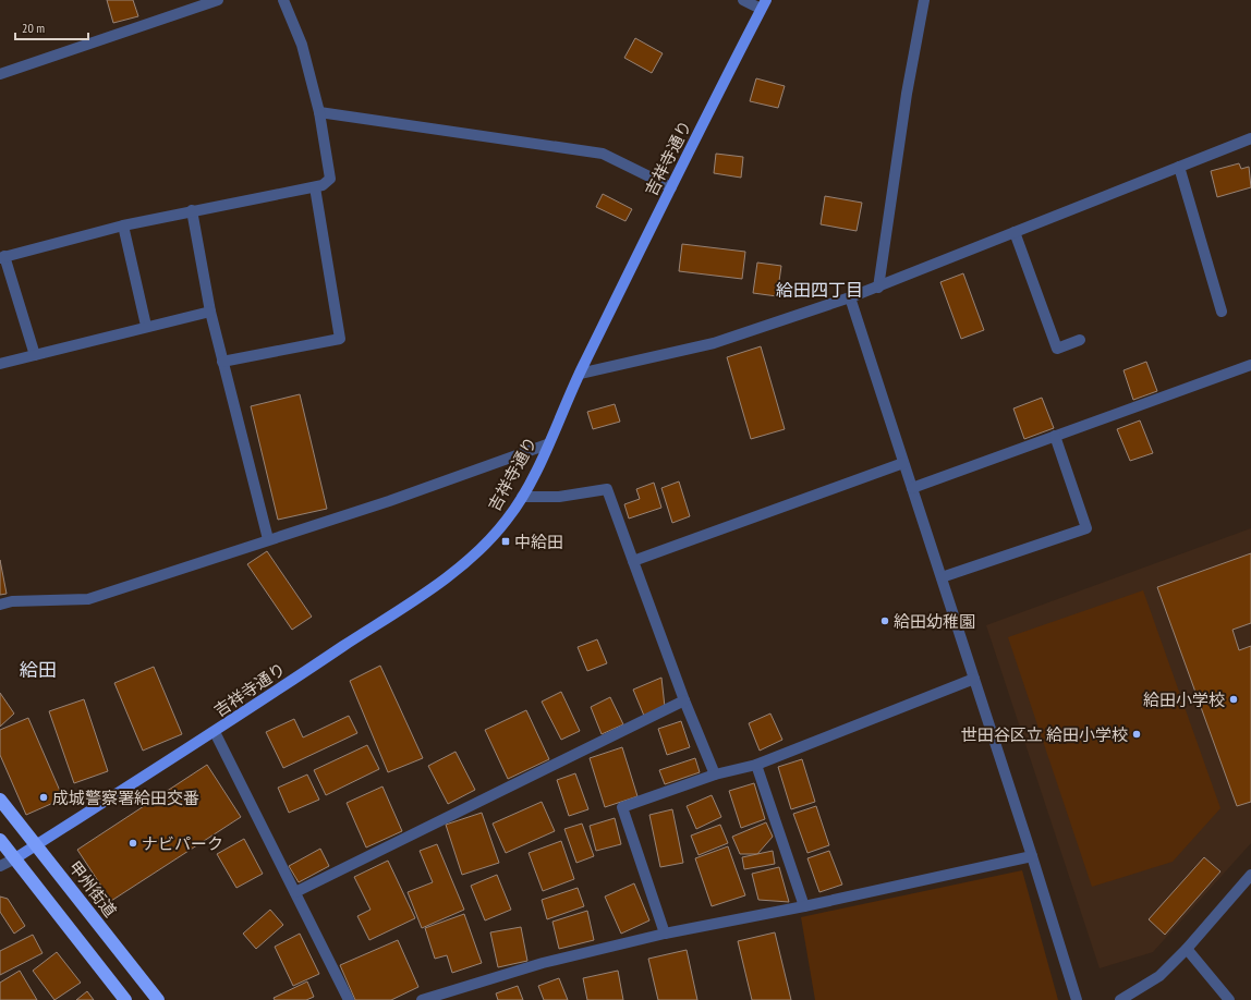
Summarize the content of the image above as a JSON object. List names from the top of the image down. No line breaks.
{"streets":{"highway":["甲州街道"],"main road":["吉祥寺通り"]},"crossings":[["吉祥寺通り","甲州街道"]],"districts":["給田四丁目","給田"],"places":{"transit":["中給田"],"other":["給田幼稚園","給田小学校","世田谷区立 給田小学校","成城警察署給田交番","ナビパーク"]},"scale_bar":"20 m"}
